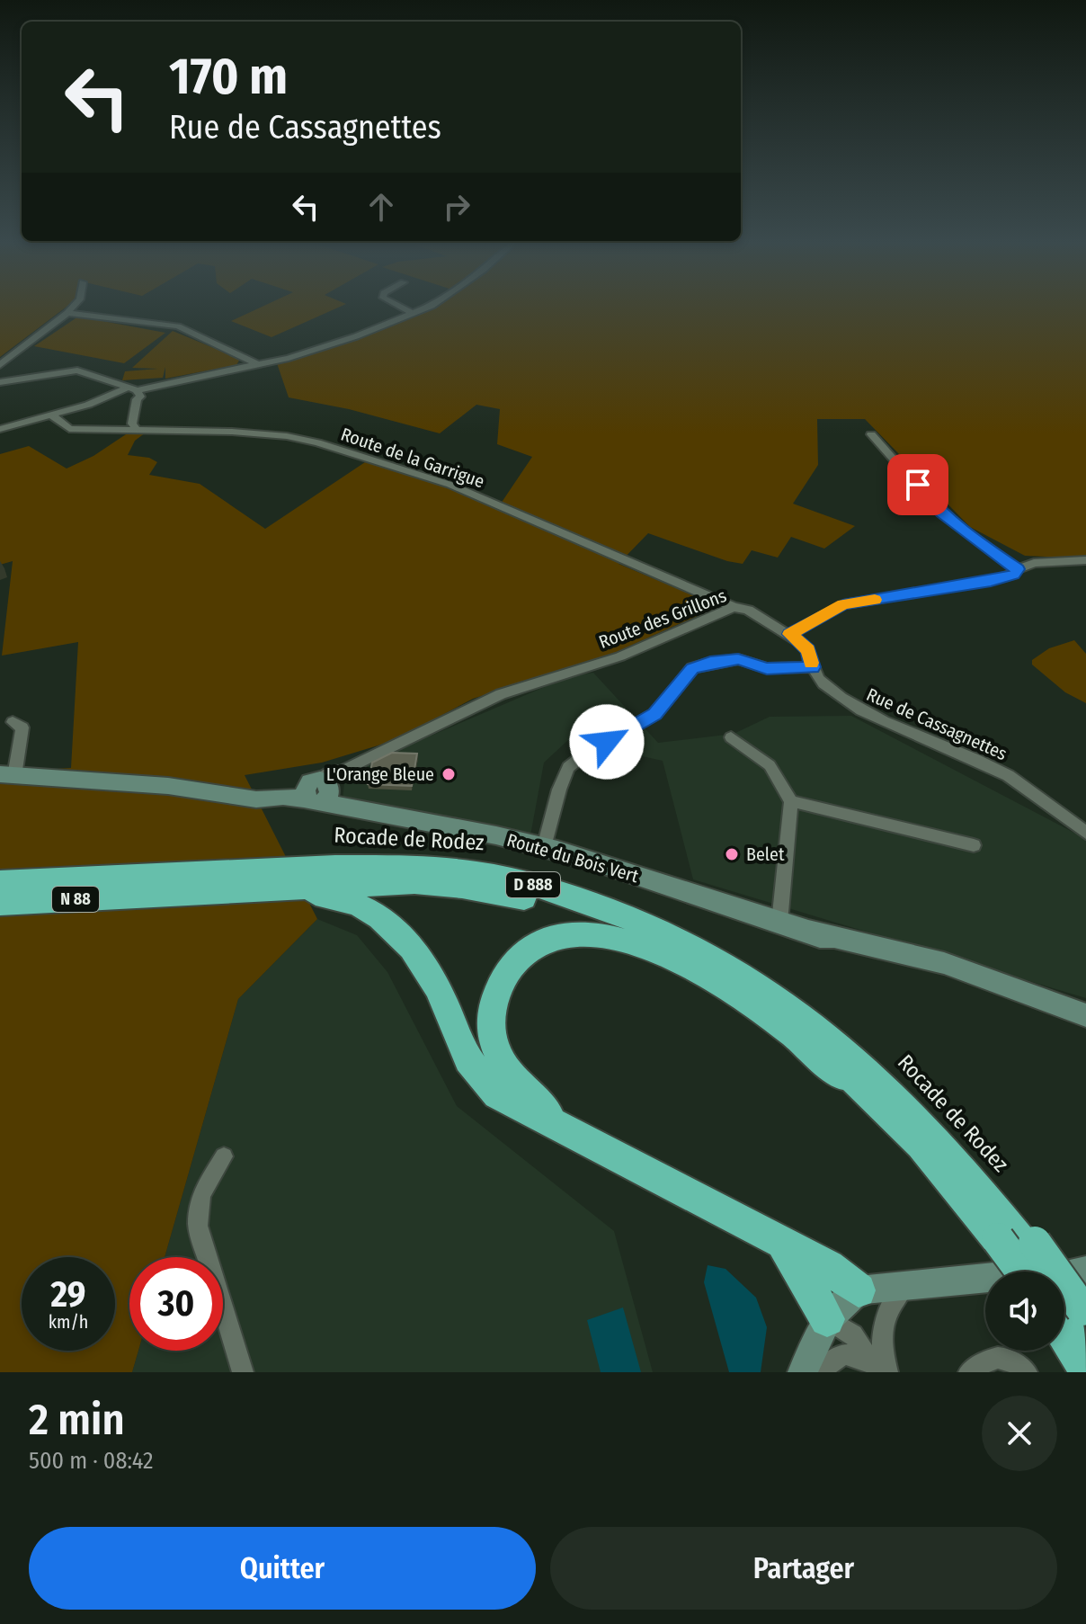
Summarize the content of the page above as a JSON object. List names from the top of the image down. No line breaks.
{"streets":{"highway":["Rocade de Rodez","D 888","N 88"],"street":["Route de la Garrigue","Route des Grillons","Rue de Cassagnettes","Route du Bois Vert"]},"crossings":[["Route de la Garrigue","Route des Grillons"],["Route des Grillons","Rue de Cassagnettes"],["Route des Grillons","Route du Bois Vert"]],"places":["L'Orange Bleue","Belet"],"page":{"turn":["170 m","Rue de Cassagnettes"],"speed":"29 km/h","limit":"30","heading":["2 min","500 m · 08:42"],"buttons":["Quitter","Partager"]}}
